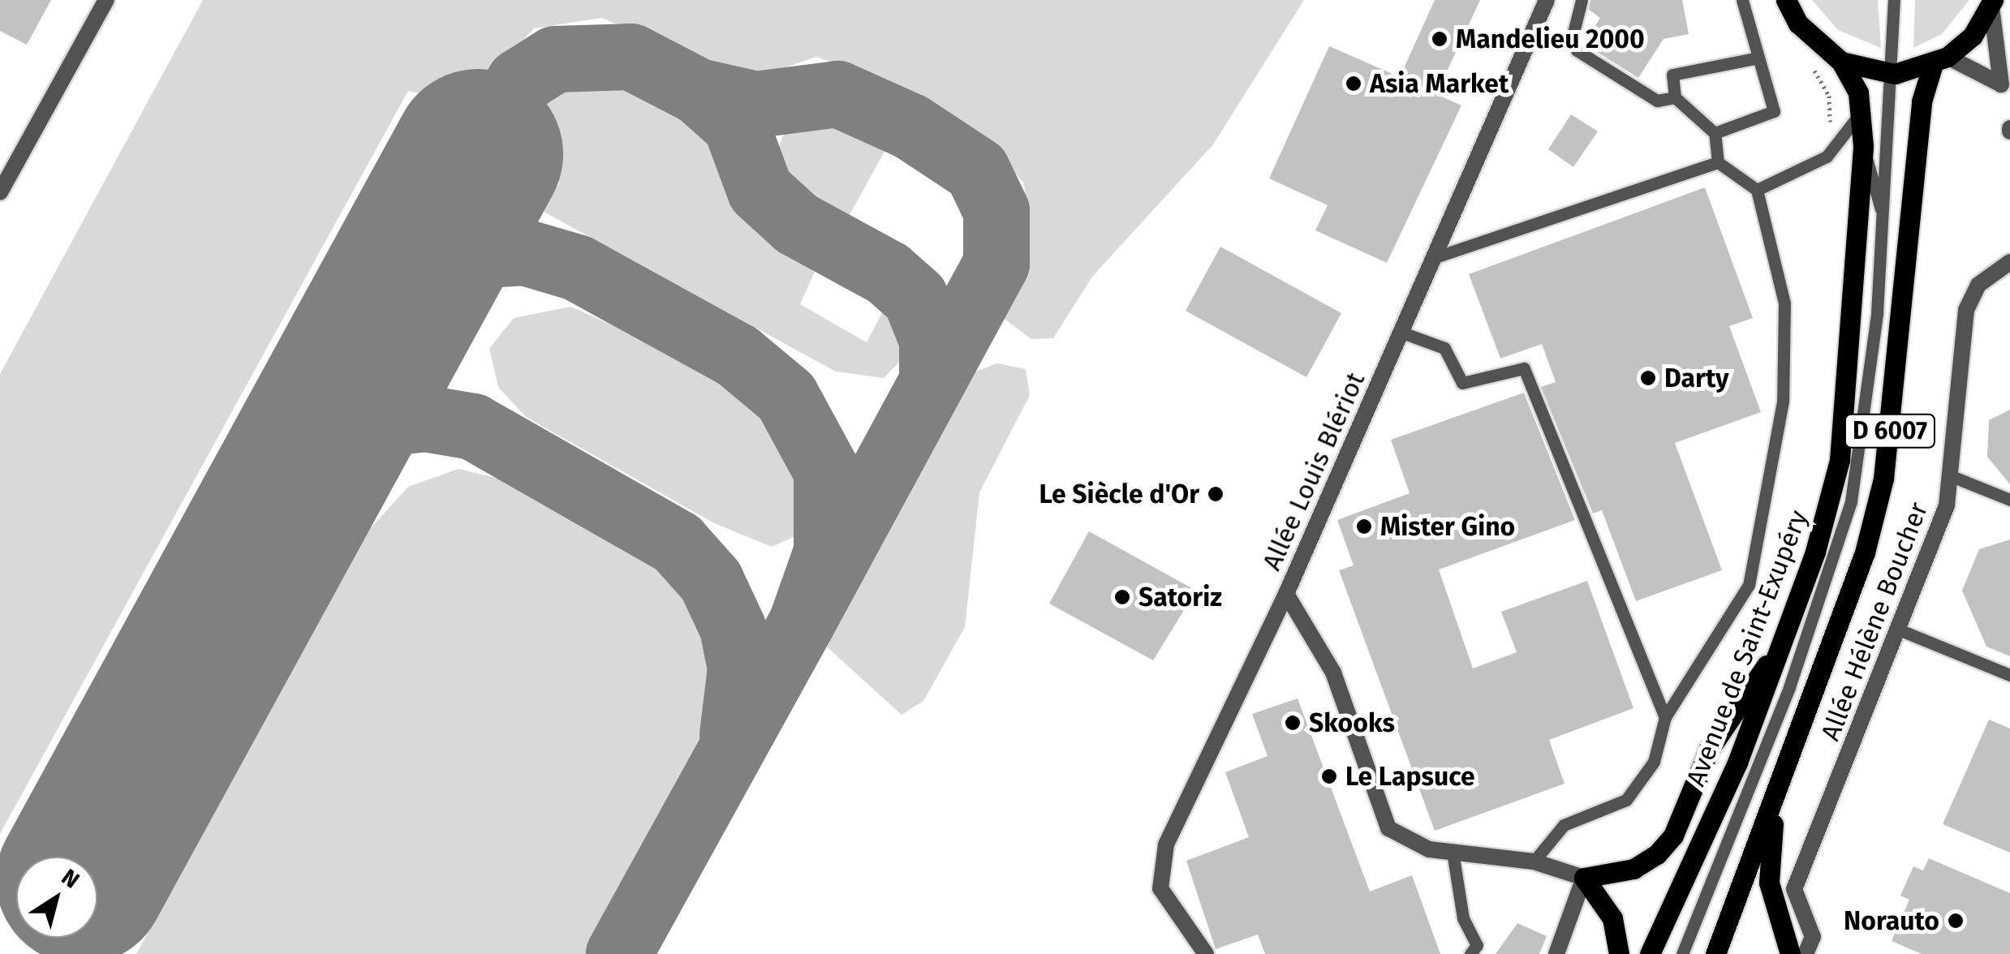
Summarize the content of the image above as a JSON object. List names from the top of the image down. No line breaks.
{"streets":{"main road":["D 6007","Avenue de Saint-Exupéry"],"street":["Allée Louis Blériot","Allée Hélène Boucher"]},"places":["Mandelieu 2000","Asia Market","Darty","Le Siècle d'Or","Mister Gino","Satoriz","Skooks","Le Lapsuce","Norauto"],"north":"top right"}
